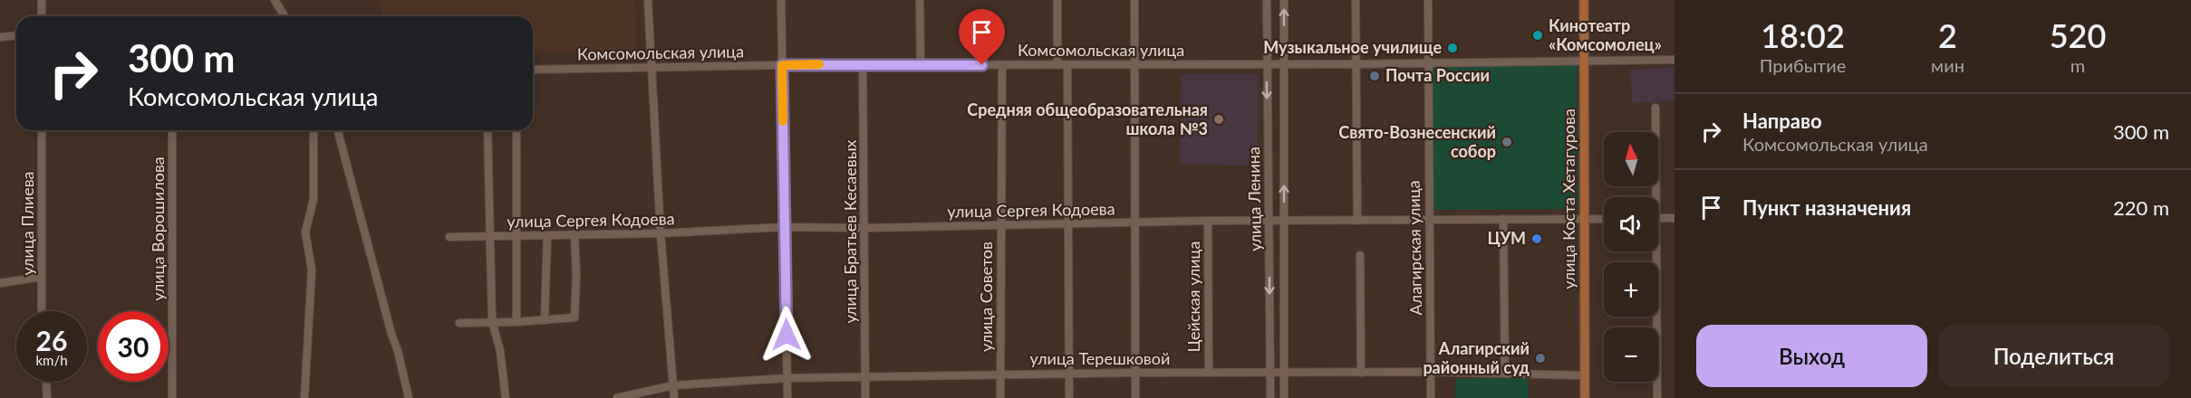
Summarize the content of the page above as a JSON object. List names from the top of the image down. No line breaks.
{"streets":{"main road":["улица Коста Хетагурова"],"street":["Комсомольская улица","улица Ленина","улица Сергея Кодоева","улица Плиева","улица Ворошилова","улица Братьев Кесаевых","Алагирская улица","улица Советов","Цейская улица","улица Терешковой"]},"crossings":[["Комсомольская улица","улица Ленина"],["Комсомольская улица","улица Коста Хетагурова"],["Комсомольская улица","улица Братьев Кесаевых"],["Комсомольская улица","Алагирская улица"],["Комсомольская улица","улица Советов"],["улица Ленина","улица Сергея Кодоева"],["улица Ленина","улица Терешковой"],["улица Коста Хетагурова","улица Сергея Кодоева"],["улица Коста Хетагурова","улица Терешковой"],["улица Сергея Кодоева","улица Братьев Кесаевых"],["улица Сергея Кодоева","Алагирская улица"],["улица Сергея Кодоева","улица Советов"],["улица Сергея Кодоева","Цейская улица"],["улица Братьев Кесаевых","улица Терешковой"],["Алагирская улица","улица Терешковой"],["улица Советов","улица Терешковой"],["Цейская улица","улица Терешковой"]],"places":["Кинотеатр «Комсомолец»","Музыкальное училище","Почта России","Средняя общеобразовательная школа №3","Свято-Вознесенский собор","ЦУМ","Алагирский районный суд"],"north":"top","page":{"eta":["18:02","Прибытие","2","мин","520","m"],"turn":["300 m","Комсомольская улица"],"list":[{"name":"Направо","note":"Комсомольская улица","value":"300 m"},{"name":"Пункт назначения","value":"220 m"}],"map_buttons":["+","−"],"speed":"26 km/h","limit":"30","buttons":["Выход","Поделиться"]}}
